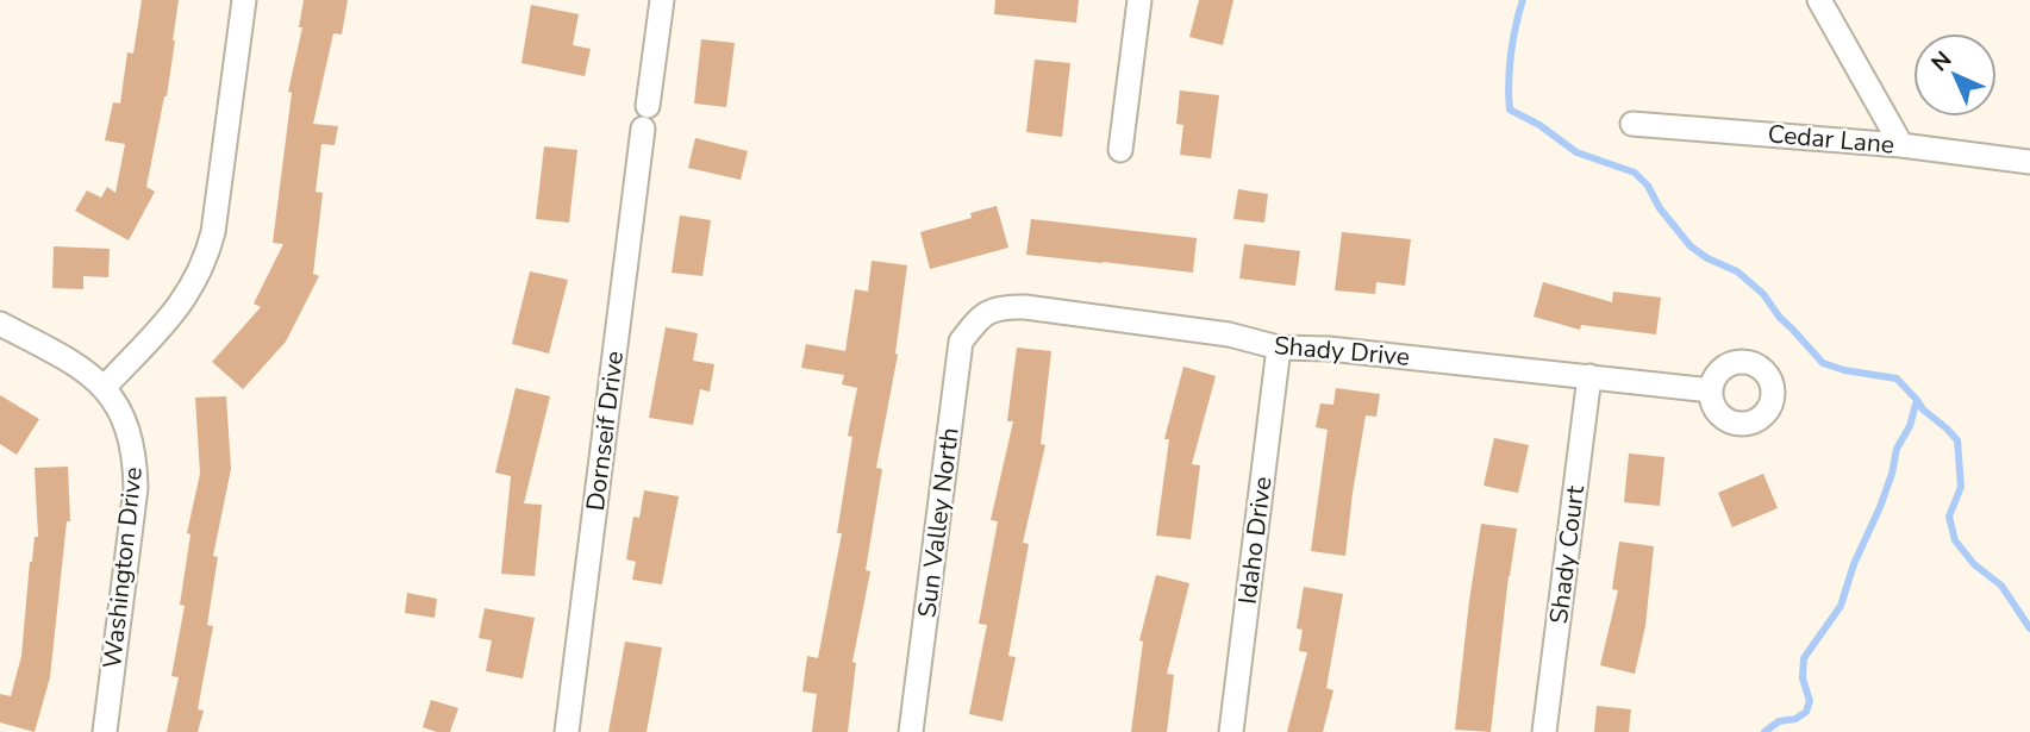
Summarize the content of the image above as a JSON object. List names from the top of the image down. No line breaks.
{"streets":{"street":["Cedar Lane","Shady Drive","Dornseif Drive","Sun Valley North","Idaho Drive","Shady Court","Washington Drive"]},"crossings":[["Shady Drive","Sun Valley North"],["Shady Drive","Idaho Drive"],["Shady Drive","Shady Court"]],"north":"top left"}
